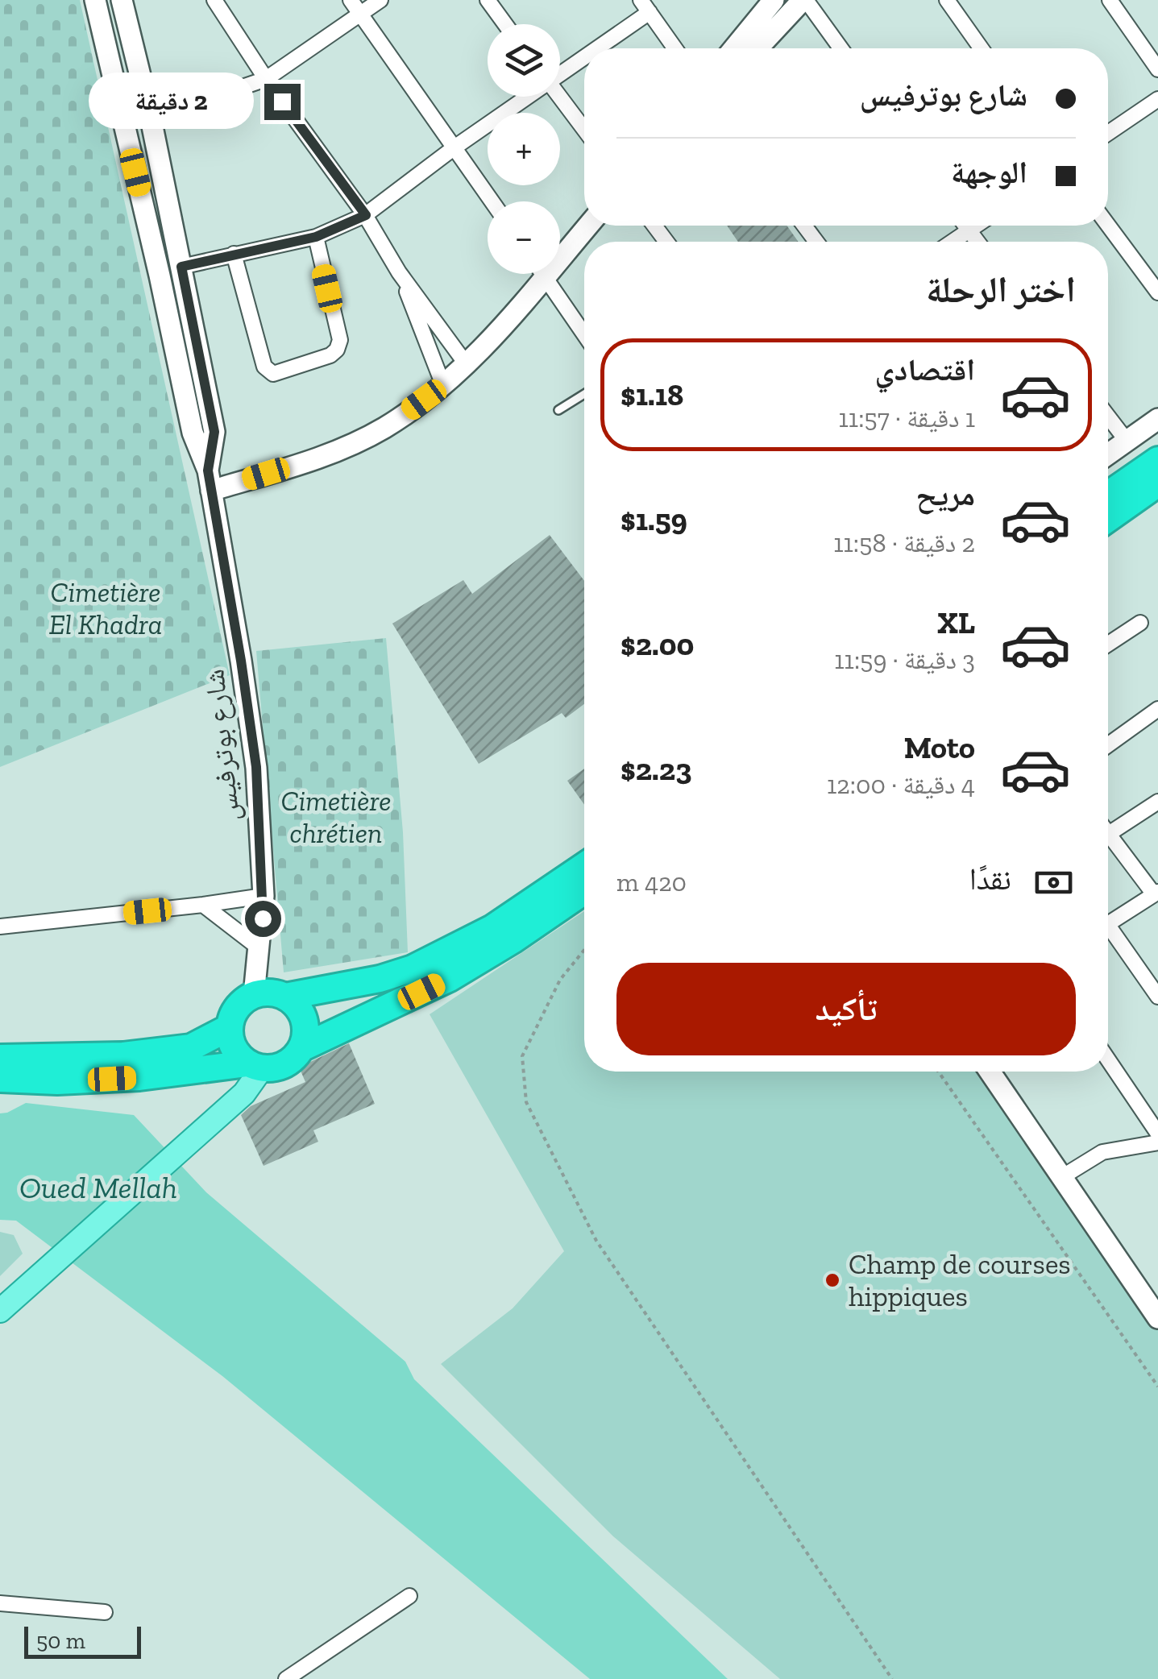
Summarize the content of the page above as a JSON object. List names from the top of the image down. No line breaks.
{"streets":{"street":["شارع بوترفيس"]},"water":["Oued Mellah"],"parks":["Cimetière El Khadra","Cimetière chrétien"],"places":["Champ de courses hippiques"],"scale_bar":"50 m","page":{"map_buttons":["+","−"],"banner":["شارع بوترفيس","الوجهة"],"bubble":"2 دقيقة","heading":"اختر الرحلة","list":[{"name":"اقتصادي","note":"1 دقيقة · 11:57","value":"$1.18"},{"name":"مريح","note":"2 دقيقة · 11:58","value":"$1.59"},{"name":"XL","note":"3 دقيقة · 11:59","value":"$2.00"},{"name":"Moto","note":"4 دقيقة · 12:00","value":"$2.23"}],"pay":["نقدًا","420 m"],"buttons":"تأكيد","scale":"50 m"}}
